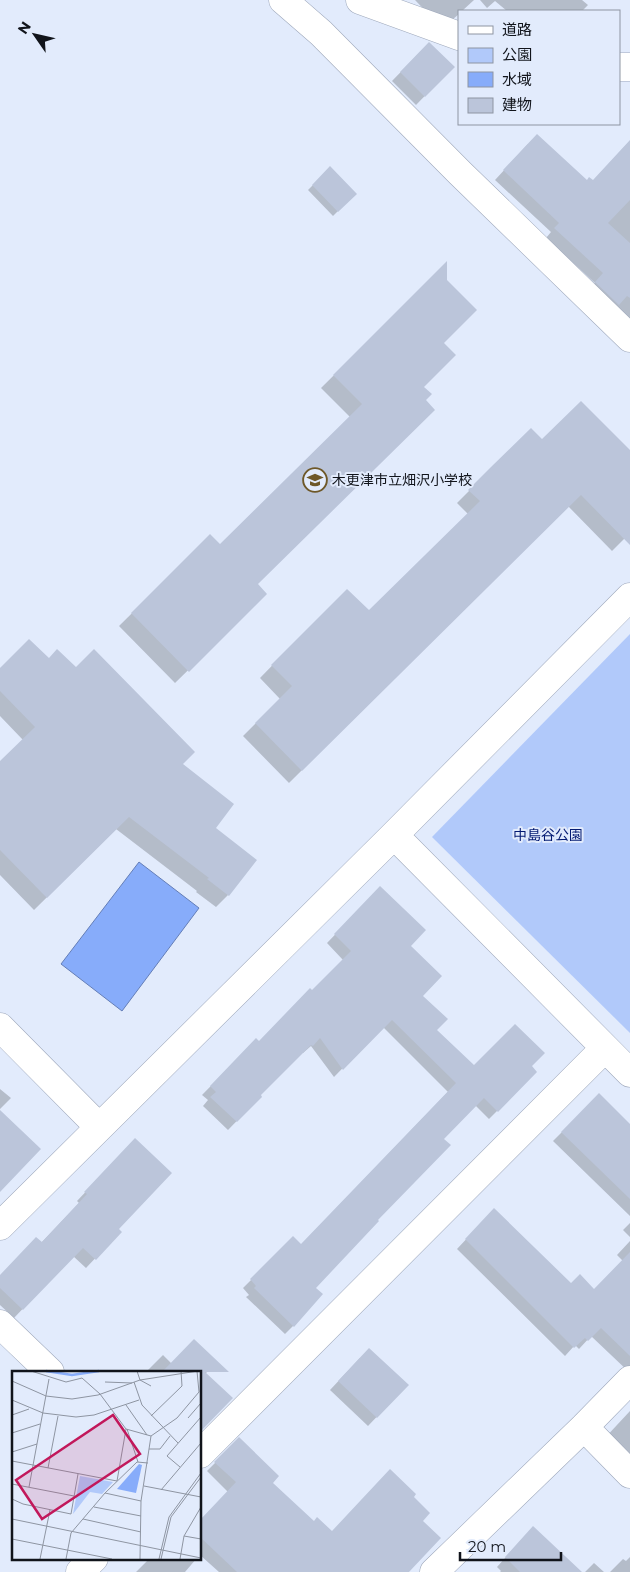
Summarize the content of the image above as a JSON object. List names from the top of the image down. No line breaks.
{"parks":["中島谷公園"],"places":{"school or university":["木更津市立畑沢小学校"]},"legend":["道路","公園","水域","建物"],"scale_bar":"20 m","north":"top left"}
